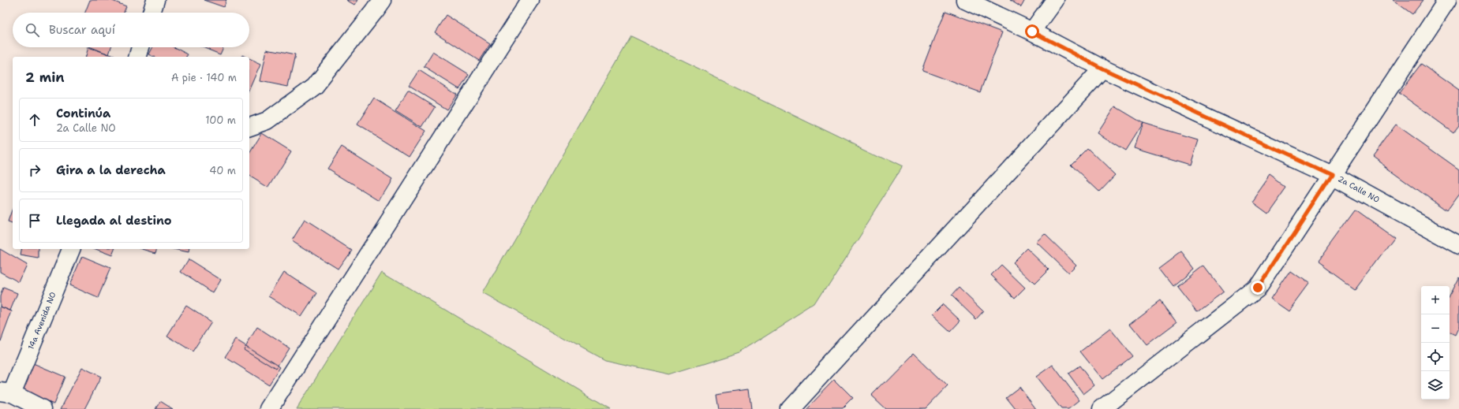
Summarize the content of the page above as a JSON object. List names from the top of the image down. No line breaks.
{"streets":{"street":["2a Calle NO","14a Avenida NO"]},"page":{"search":"Buscar aquí","heading":["2 min","A pie · 140 m"],"list":[["Continúa","2a Calle NO","100 m"],["Gira a la derecha","40 m"],"Llegada al destino"],"map_buttons":["+","−"]}}
